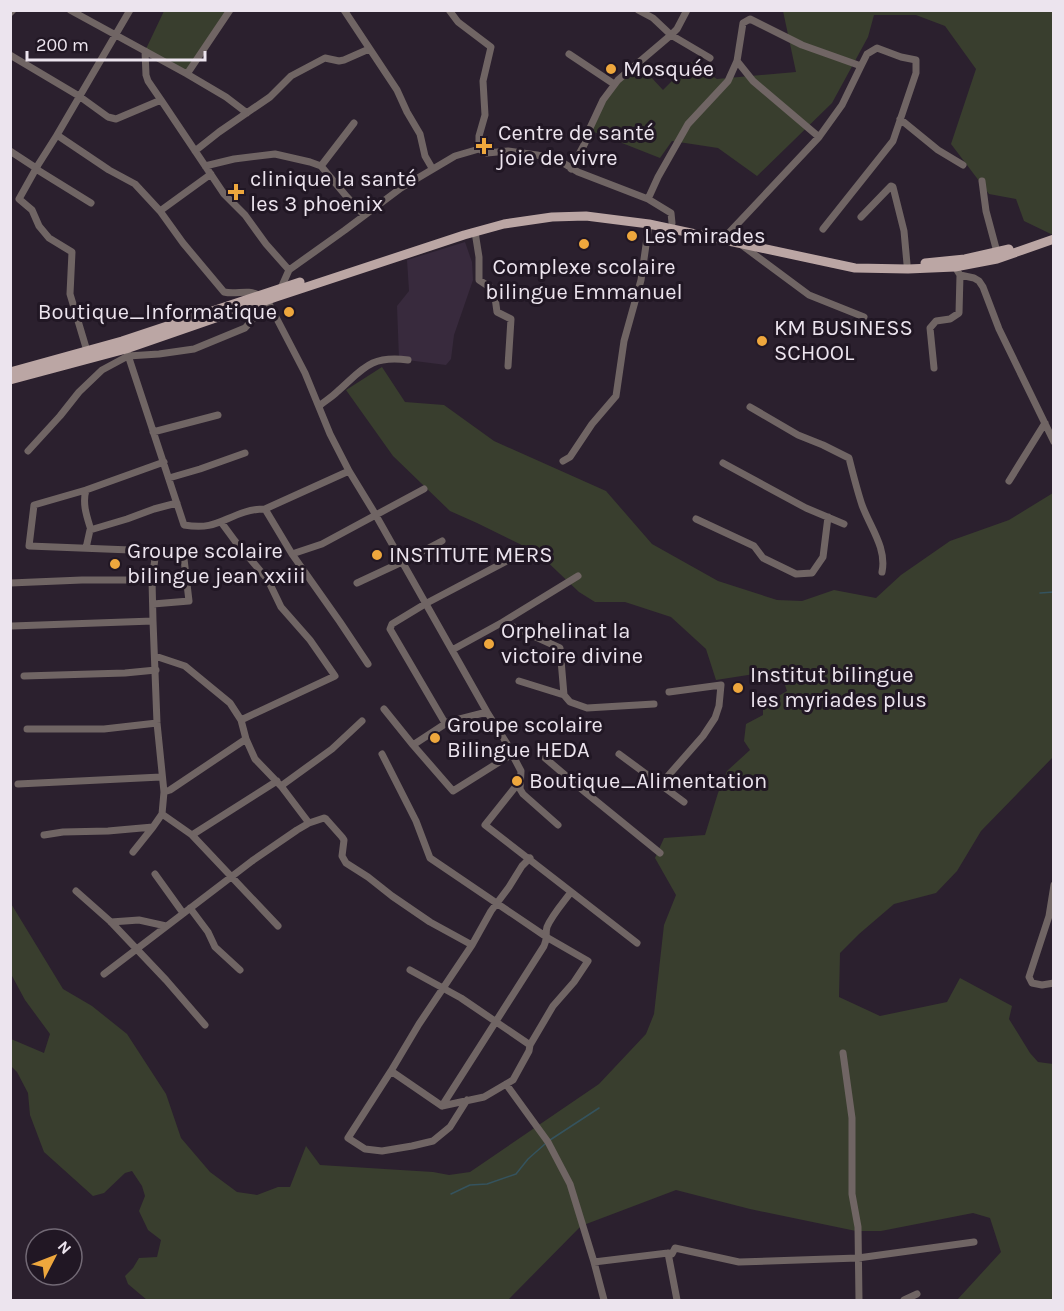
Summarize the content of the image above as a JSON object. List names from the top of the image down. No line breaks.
{"places":{"other":["Mosquée","Les mirades","Complexe scolaire bilingue Emmanuel","Boutique_Informatique","KM BUSINESS SCHOOL","INSTITUTE MERS","Groupe scolaire bilingue jean xxiii","Orphelinat la victoire divine","Institut bilingue les myriades plus","Groupe scolaire Bilingue HEDA","Boutique_Alimentation"],"health":["Centre de santé joie de vivre","clinique la santé les 3 phoenix"]},"scale_bar":"200 m","north":"top right"}
